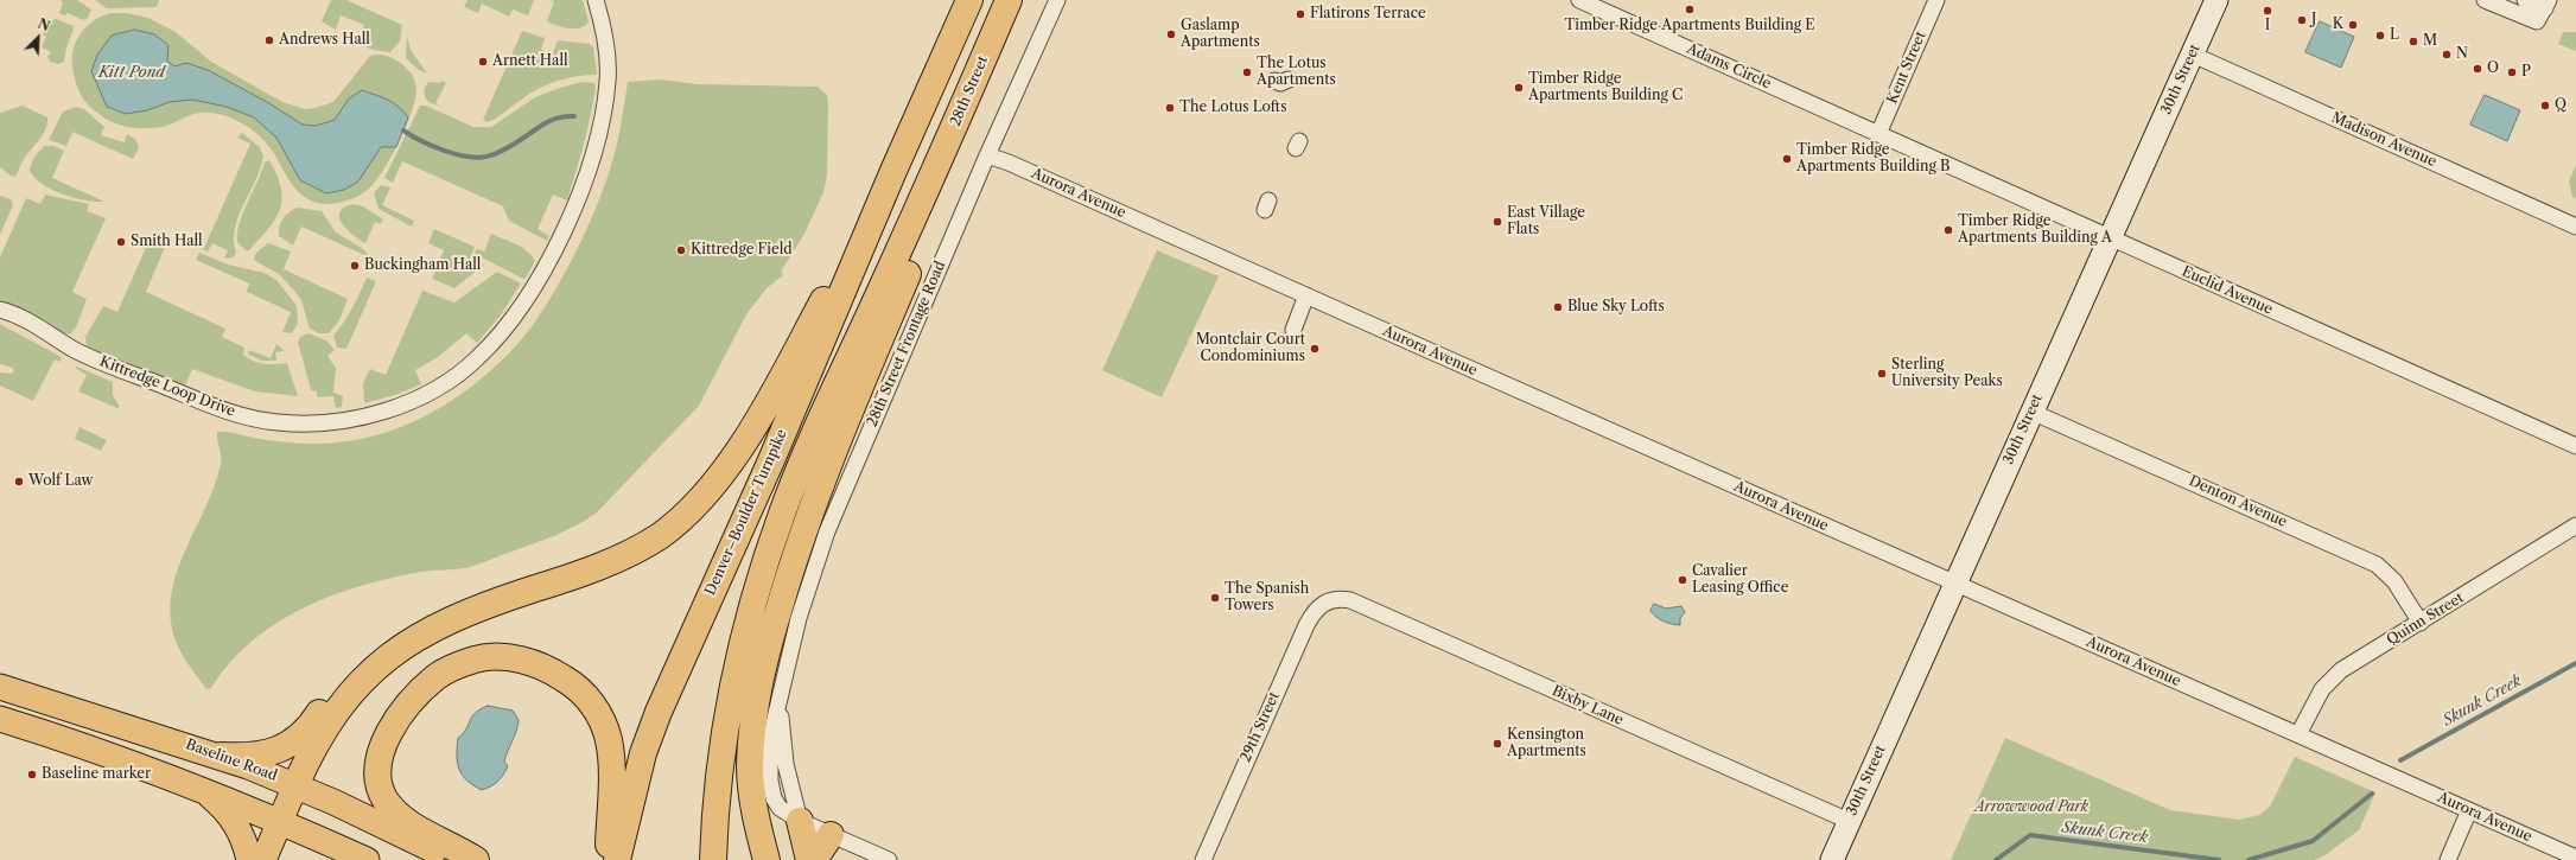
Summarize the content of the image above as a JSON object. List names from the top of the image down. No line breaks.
{"streets":{"highway":["28th Street","Denver–Boulder Turnpike"],"main road":["30th Street","Baseline Road"],"street":["Adams Circle","Kent Street","Madison Avenue","Aurora Avenue","Euclid Avenue","28th Street Frontage Road","Kittredge Loop Drive","Denton Avenue","Quinn Street","Bixby Lane","29th Street"]},"crossings":[["Adams Circle","Kent Street"],["Adams Circle","Euclid Avenue"],["Kent Street","Euclid Avenue"],["30th Street","Madison Avenue"],["30th Street","Aurora Avenue"],["30th Street","Euclid Avenue"],["30th Street","Denton Avenue"],["30th Street","Bixby Lane"],["Aurora Avenue","28th Street Frontage Road"],["Aurora Avenue","Quinn Street"],["Denton Avenue","Quinn Street"],["Bixby Lane","29th Street"]],"water":["Kitt Pond","Skunk Creek"],"parks":["Arrowwood Park"],"places":["Timber Ridge Apartments Building E","I","Flatirons Terrace","J","K","Gaslamp Apartments","L","Andrews Hall","M","N","Arnett Hall","O","The Lotus Apartments","P","Timber Ridge Apartments Building C","Q","The Lotus Lofts","Timber Ridge Apartments Building B","East Village Flats","Timber Ridge Apartments Building A","Smith Hall","Kittredge Field","Buckingham Hall","Blue Sky Lofts","Montclair Court Condominiums","Sterling University Peaks","Wolf Law","Cavalier Leasing Office","The Spanish Towers","Kensington Apartments","Baseline marker"],"north":"top right"}
